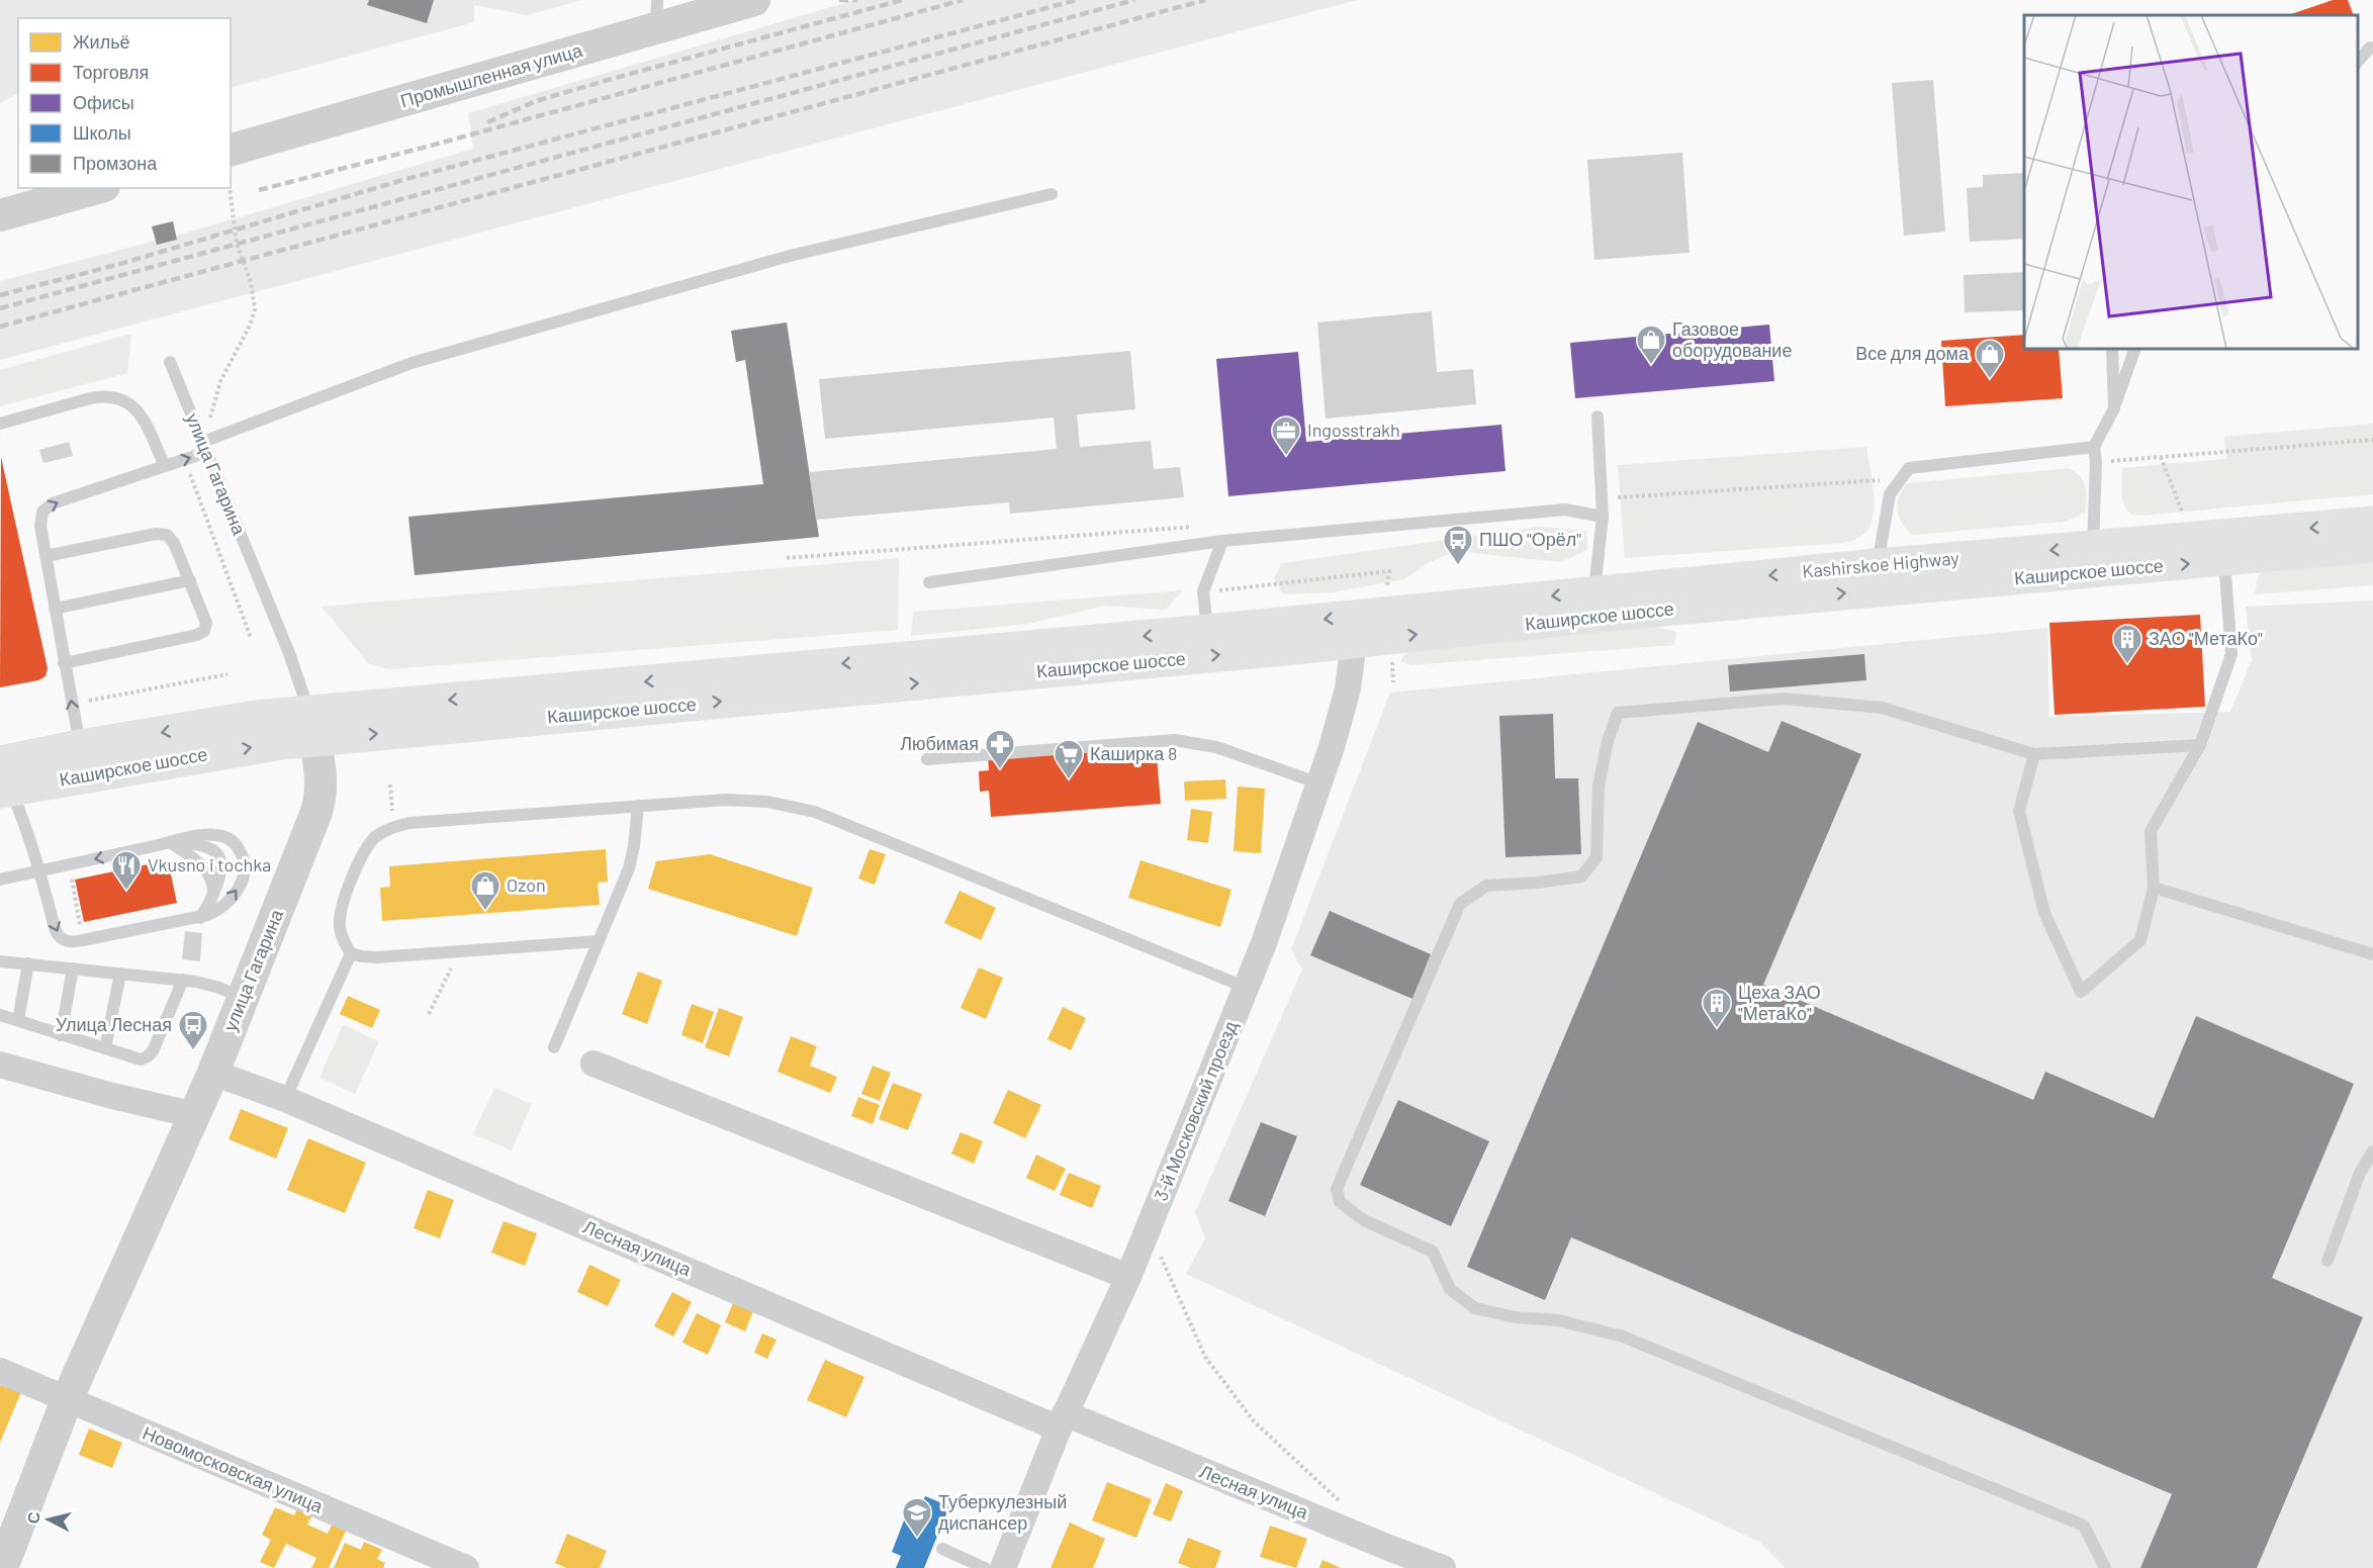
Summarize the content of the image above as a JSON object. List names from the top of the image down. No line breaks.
{"streets":{"main road":["Kashirskoe Highway","Каширское шоссе"],"street":["Промышленная улица","улица Гагарина","3-й Московский проезд","Лесная улица","Новомосковская улица"]},"crossings":[["улица Гагарина","Каширское шоссе"],["улица Гагарина","Лесная улица"],["улица Гагарина","Новомосковская улица"],["Kashirskoe Highway","Каширское шоссе"],["Каширское шоссе","3-й Московский проезд"],["3-й Московский проезд","Лесная улица"]],"one_way":["Kashirskoe Highway"],"places":{"shop":["Газовое оборудование","Все для дома","Ozon"],"office":["Ingosstrakh"],"bus stop":["ПШО \"Орёл\"","Улица Лесная"],"building":["ЗАО \"МетаКо\"","Цеха ЗАО \"МетаКо\""],"pharmacy":["Любимая"],"supermarket":["Каширка 8"],"restaurant":["Vkusno i tochka"],"school or university":["Туберкулезный диспансер"]},"legend":["Жильё","Торговля","Офисы","Школы","Промзона"],"north":"left"}
